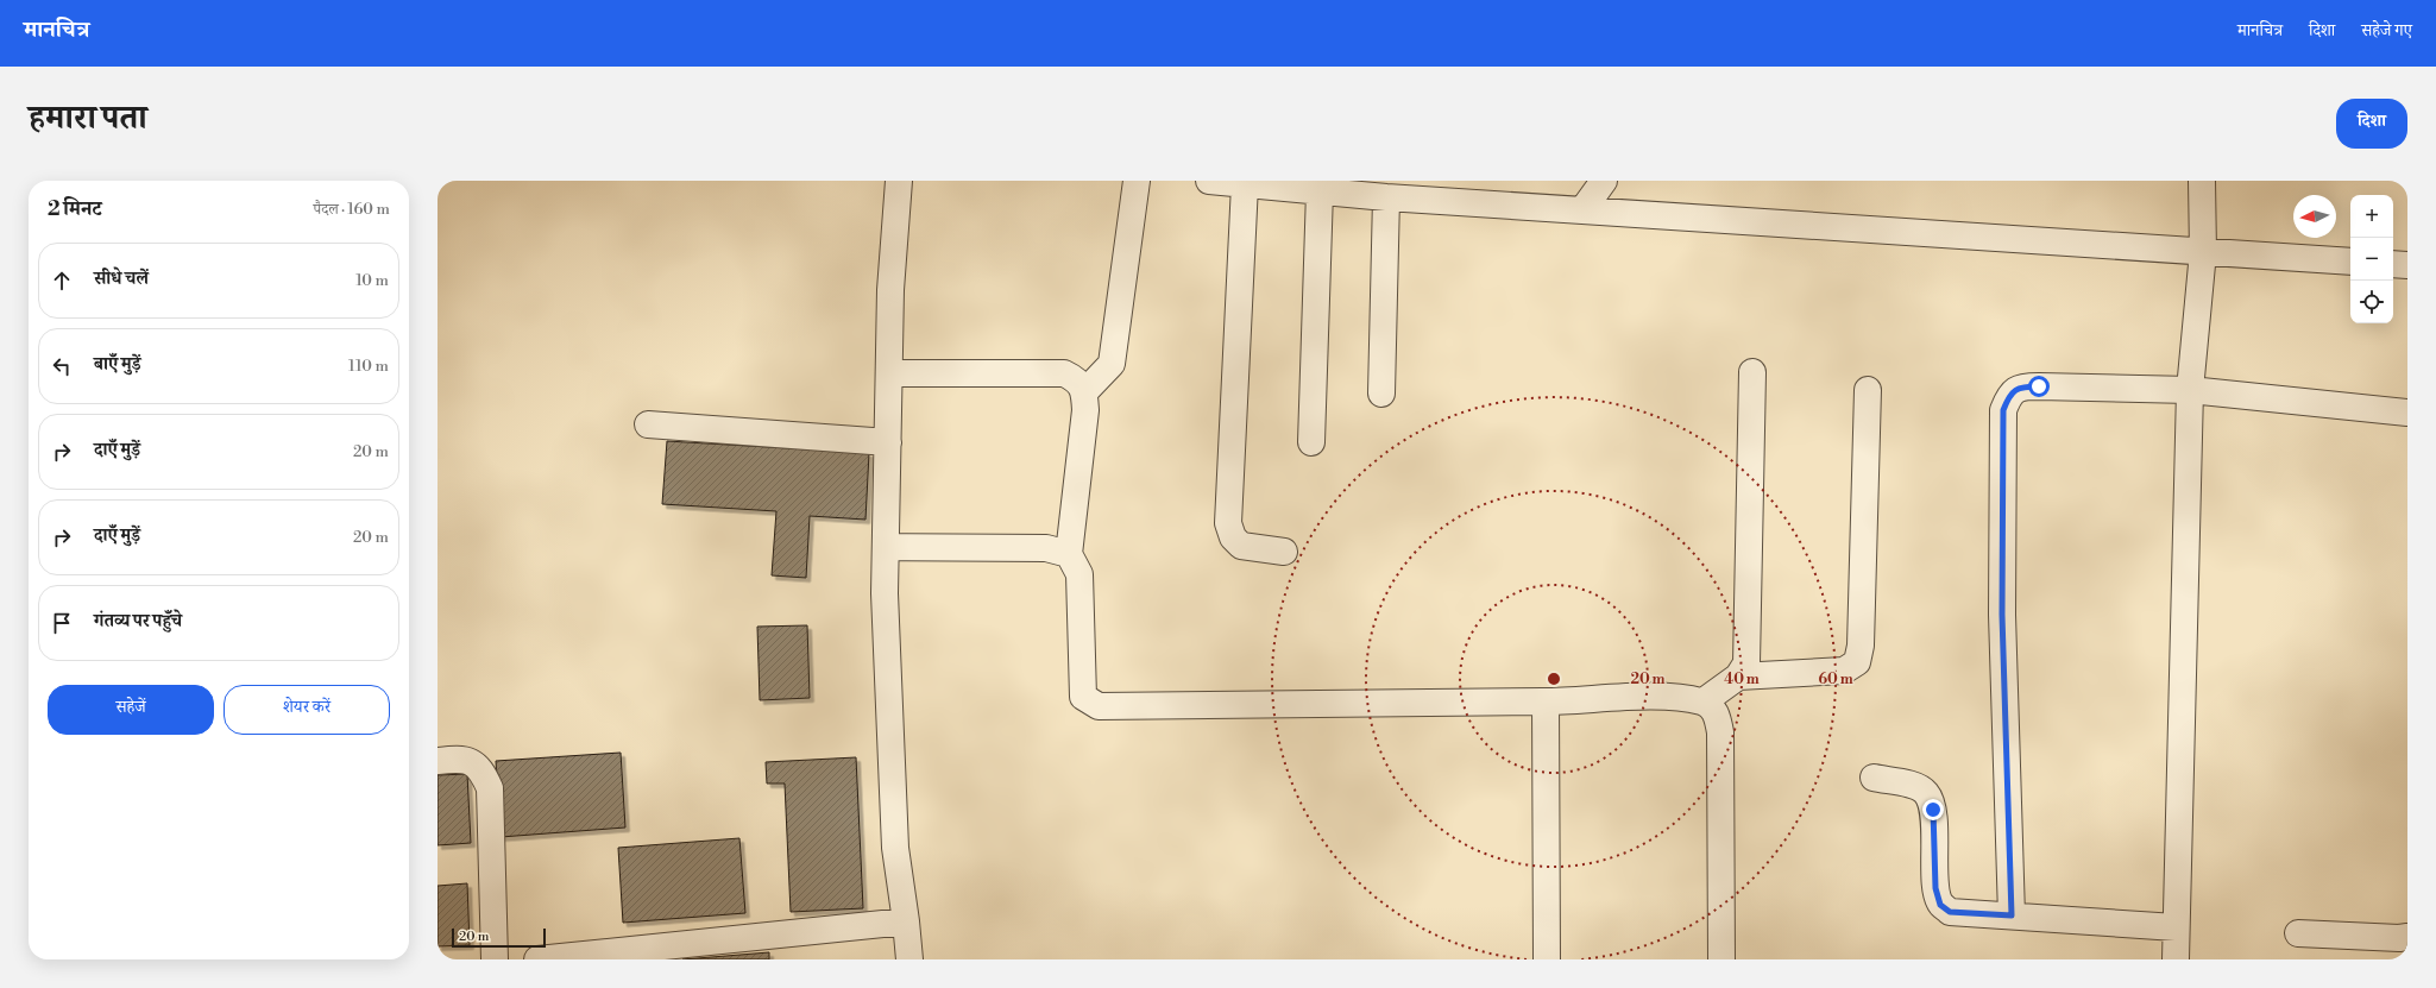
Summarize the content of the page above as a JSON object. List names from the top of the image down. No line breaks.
{"scale_bar":"20 m","north":"left","page":{"header":"मानचित्र","nav":["मानचित्र","दिशा","सहेजे गए"],"title":"हमारा पता","buttons":["दिशा",["सहेजें","शेयर करें"]],"heading":["2 मिनट","पैदल · 160 m"],"map_buttons":["+","−"],"list":[["सीधे चलें","10 m"],["बाएँ मुड़ें","110 m"],["दाएँ मुड़ें","20 m"],["दाएँ मुड़ें","20 m"],"गंतव्य पर पहुँचे"],"scale":"20 m"},"rings":["20 m","40 m","60 m"]}
